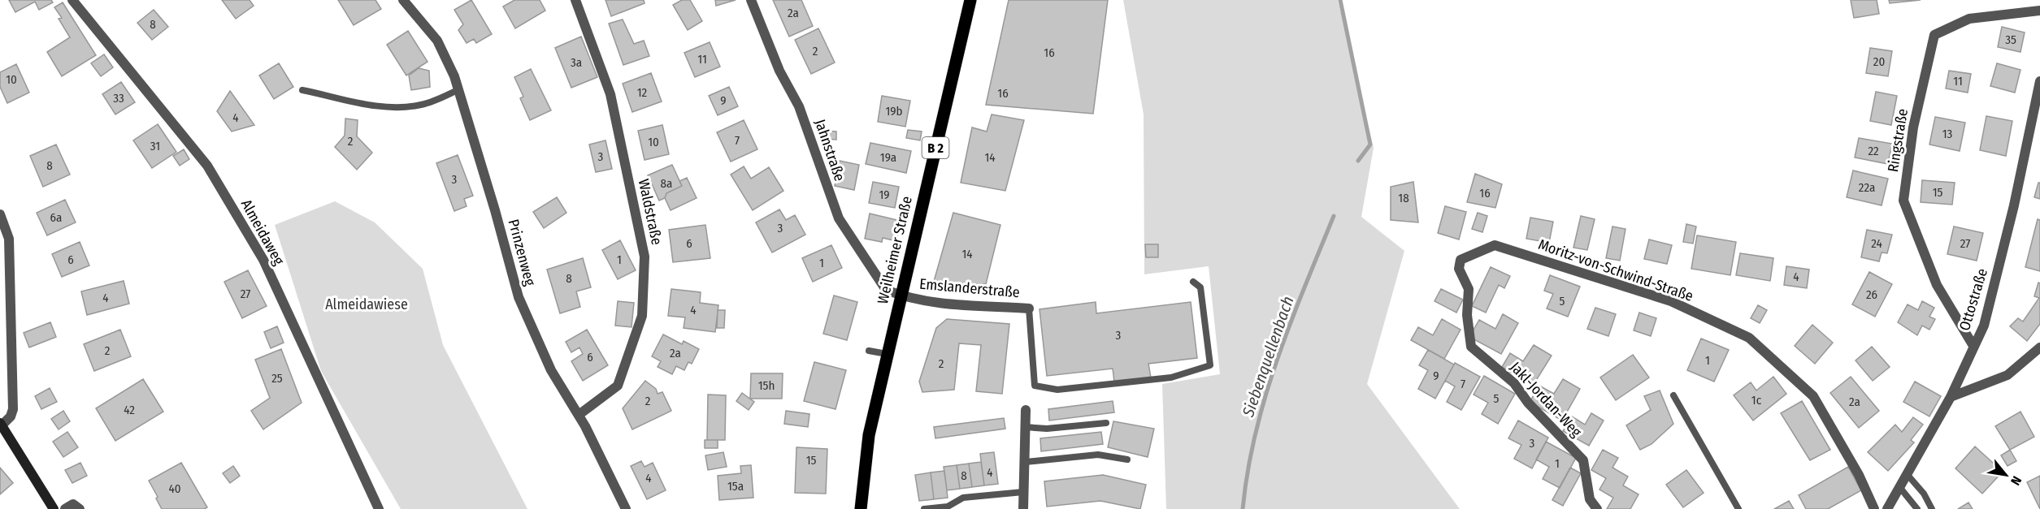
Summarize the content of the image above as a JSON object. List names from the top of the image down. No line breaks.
{"streets":{"main road":["B 2","Weilheimer Straße"],"street":["Ringstraße","Jahnstraße","Waldstraße","Almeidaweg","Prinzenweg","Moritz-von-Schwind-Straße","Emslanderstraße","Ottostraße","Jakl-Jordan-Weg"]},"crossings":[["Ringstraße","Ottostraße"],["Jahnstraße","Weilheimer Straße"],["Jahnstraße","Emslanderstraße"],["Waldstraße","Prinzenweg"],["Weilheimer Straße","Emslanderstraße"],["Moritz-von-Schwind-Straße","Jakl-Jordan-Weg"]],"water":["Siebenquellenbach"],"parks":["Almeidawiese"],"house_numbers":["2a","8","35","2","16","11","20","3a","10","11","12","16","33","9","19b","4","13","7","2","10","31","22","3","19a","14","8","3","8a","22a","15","16","19","18","6a","3","6","24","27","14","6","1","1","4","8","27","26","4","5","4","3","2","2a","6","1","2","9","25","7","15h","5","1c","2","2a","42","3","15","1","4","8","4","15a","40"],"north":"bottom right"}
